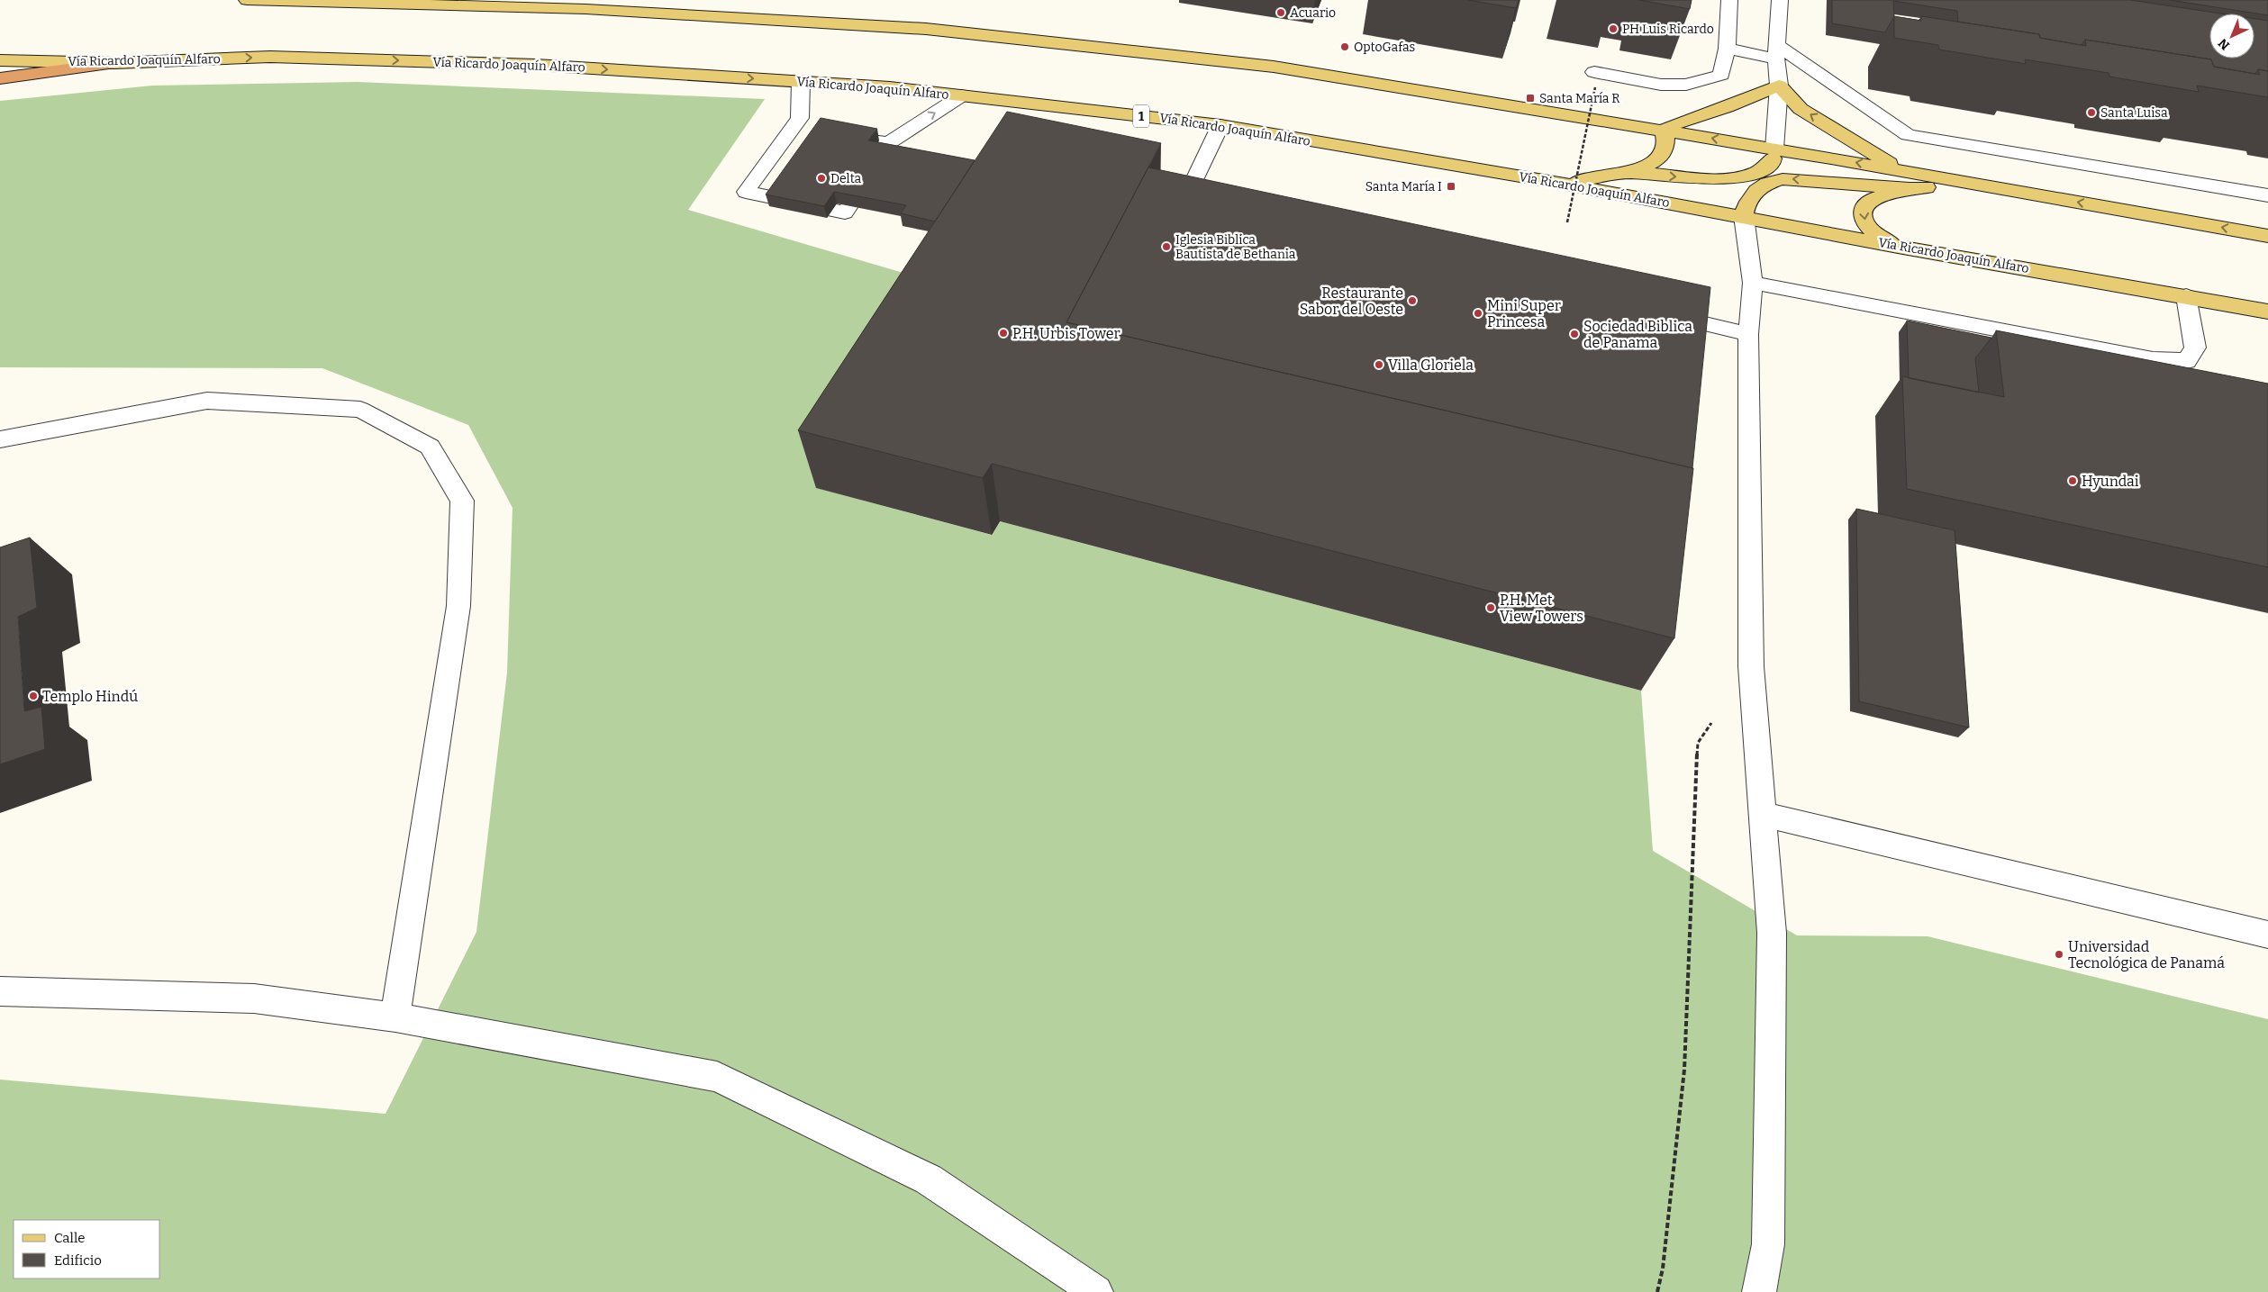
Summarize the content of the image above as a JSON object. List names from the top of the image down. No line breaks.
{"streets":{"main road":["Vía Ricardo Joaquín Alfaro","1"]},"places":{"other":["Acuario","PH Luis Ricardo","OptoGafas","Santa Luisa","Delta","Iglesia Biblica Bautista de Bethania","Restaurante Sabor del Oeste","Mini Super Princesa","P.H. Urbis Tower","Sociedad Biblica de Panama","Villa Gloriela","Hyundai","P.H. Met View Towers","Templo Hindú","Universidad Tecnológica de Panamá"],"transit":["Santa María R","Santa María I"]},"legend":["Calle","Edificio"],"north":"bottom left"}
